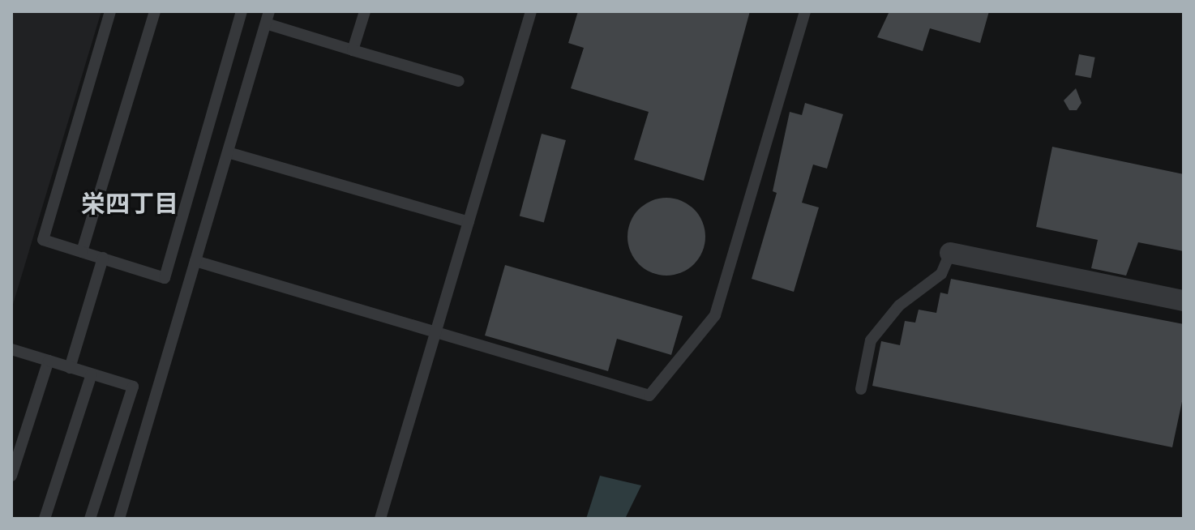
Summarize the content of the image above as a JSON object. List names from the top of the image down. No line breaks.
{"districts":["栄四丁目"]}
